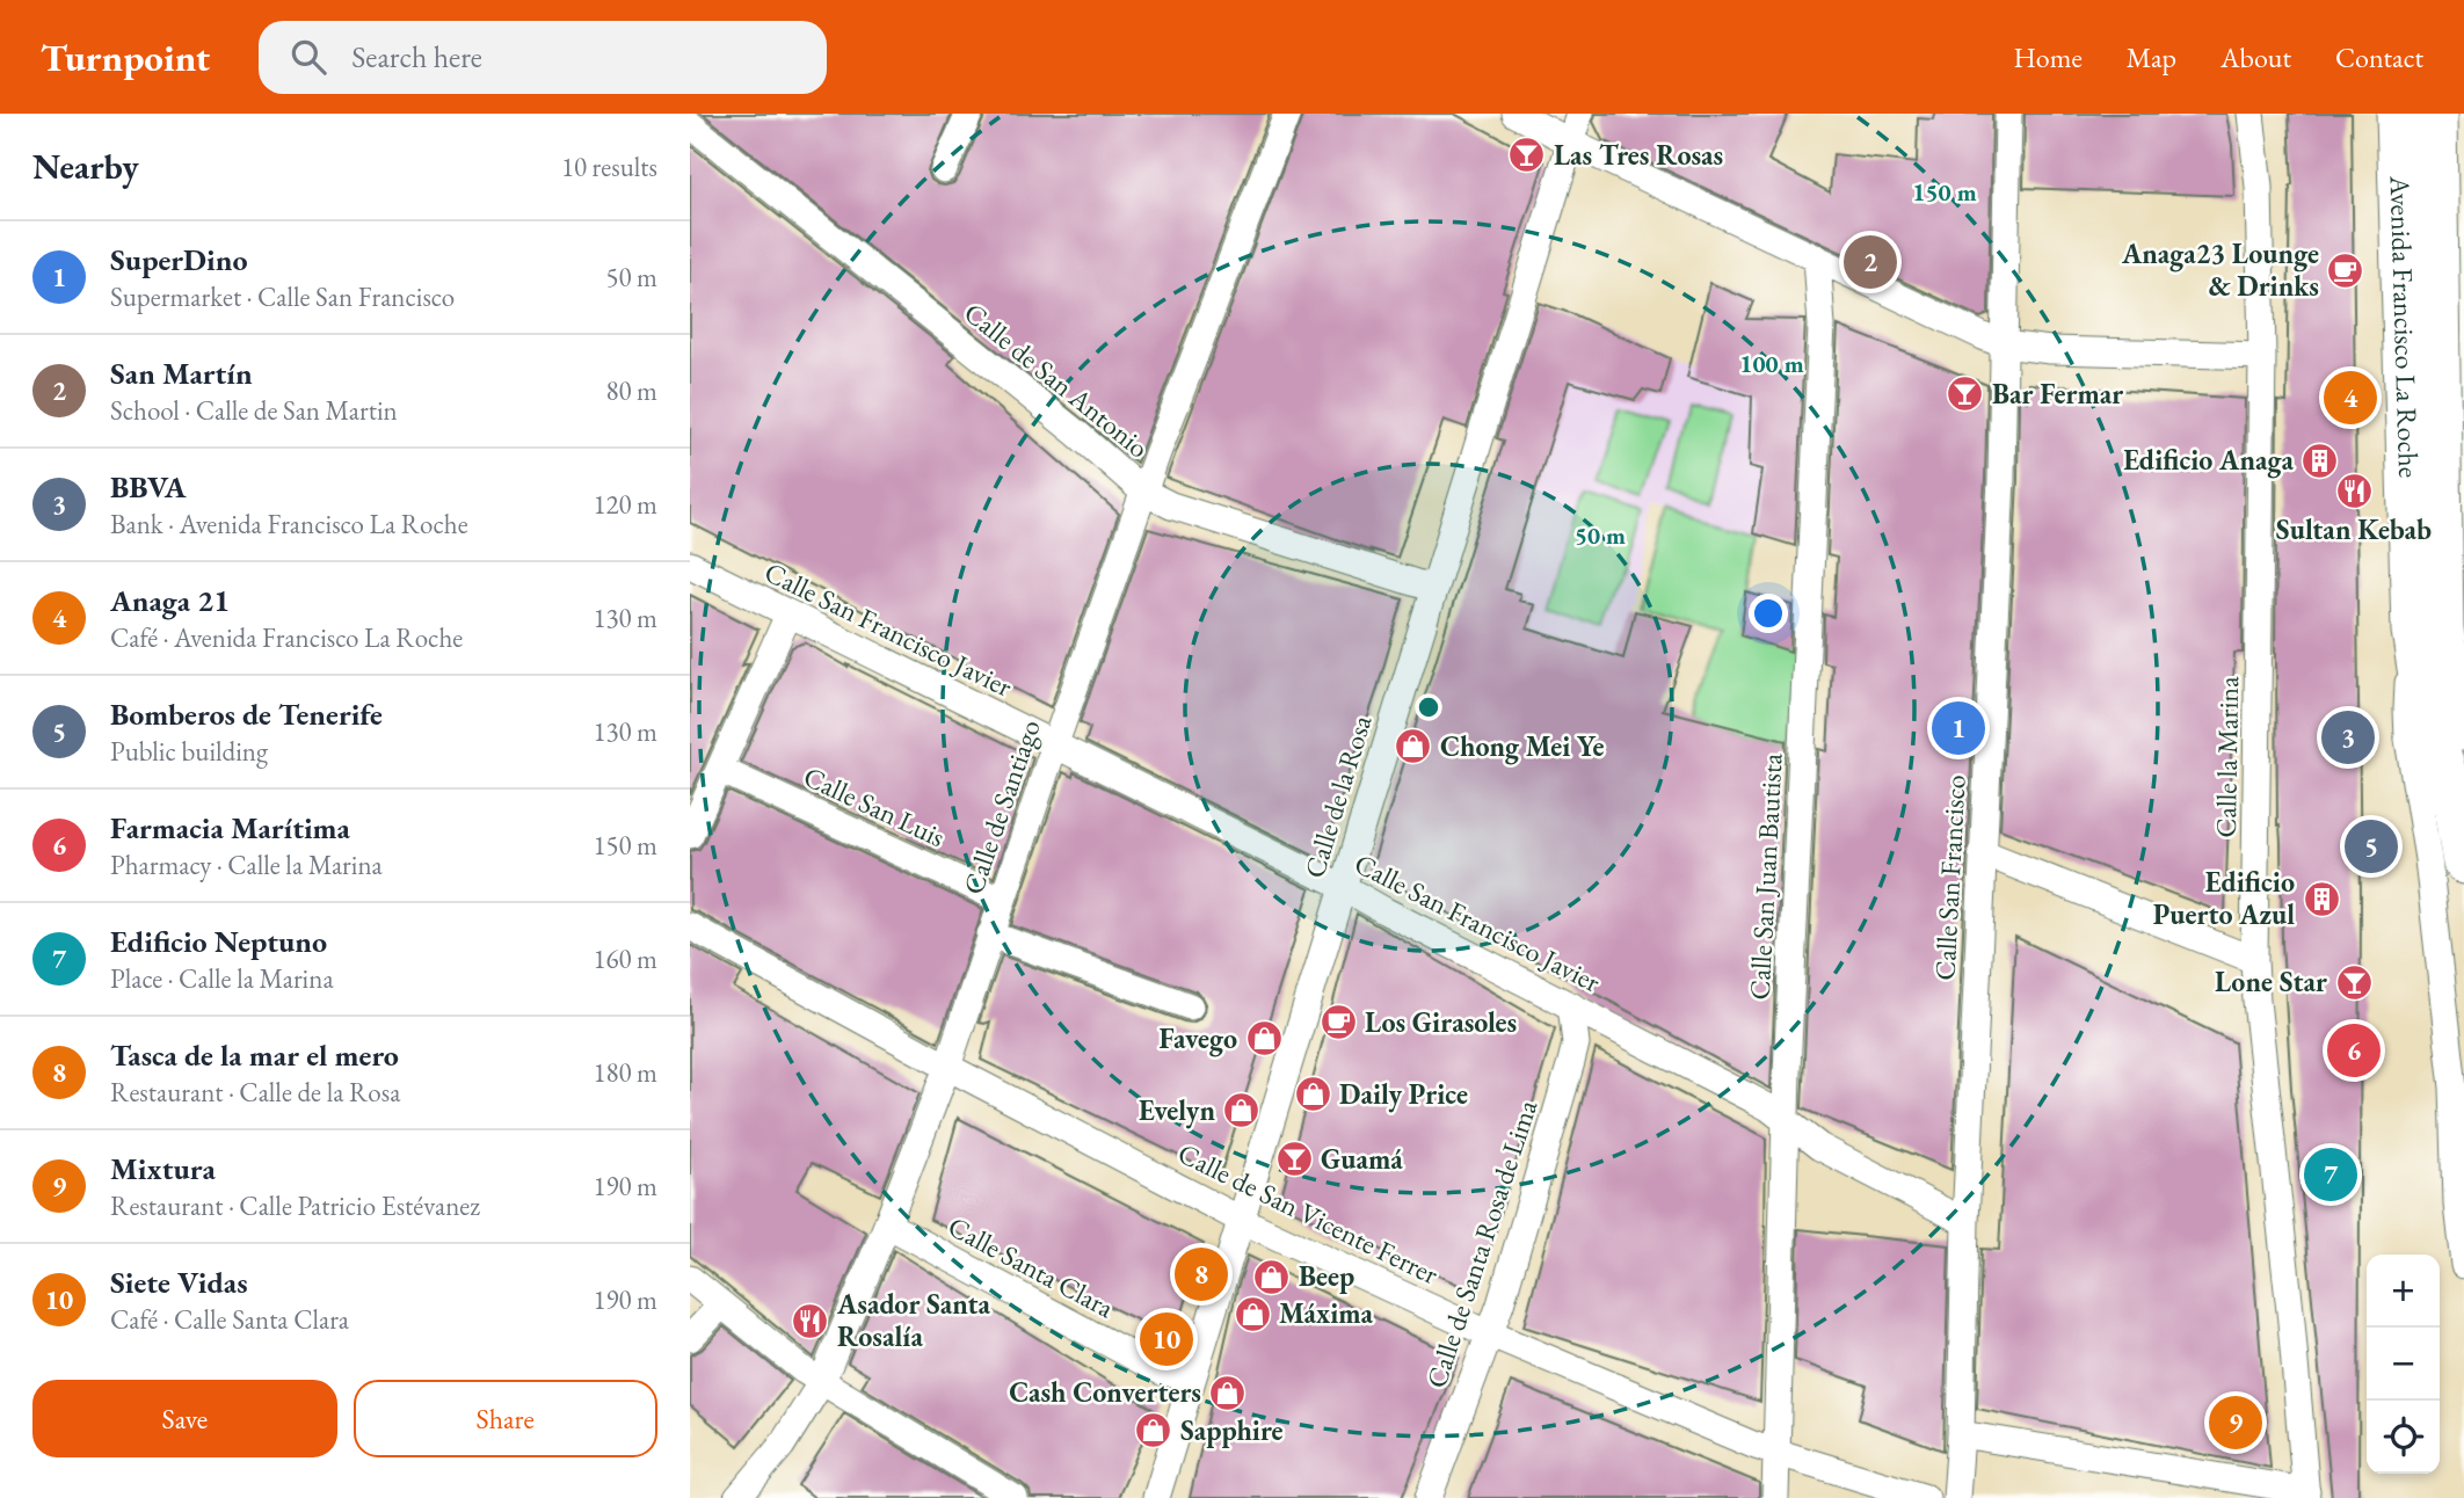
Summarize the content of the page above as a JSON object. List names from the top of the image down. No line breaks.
{"streets":{"main road":["Avenida Francisco La Roche"],"street":["Calle de San Antonio","Calle San Francisco Javier","Calle la Marina","Calle de la Rosa","Calle San Luis","Calle de Santiago","Calle San Juan Bautista","Calle San Francisco","Calle de San Vicente Ferrer","Calle de Santa Rosa de Lima","Calle Santa Clara"]},"crossings":[["Calle de San Antonio","Calle de la Rosa"],["Calle de San Antonio","Calle de Santiago"],["Calle San Francisco Javier","Calle de la Rosa"],["Calle San Francisco Javier","Calle de Santiago"],["Calle San Francisco Javier","Calle San Juan Bautista"],["Calle San Francisco Javier","Calle San Francisco"],["Calle San Francisco Javier","Calle de Santa Rosa de Lima"],["Calle de la Rosa","Calle de San Vicente Ferrer"],["Calle de la Rosa","Calle Santa Clara"],["Calle San Luis","Calle de Santiago"],["Calle de Santiago","Calle de San Vicente Ferrer"],["Calle de Santiago","Calle Santa Clara"],["Calle San Juan Bautista","Calle de San Vicente Ferrer"],["Calle de San Vicente Ferrer","Calle de Santa Rosa de Lima"]],"places":{"bar":["Las Tres Rosas","Bar Fermar","Lone Star","Guamá"],"cafe":["Anaga23 Lounge & Drinks","Los Girasoles"],"building":["Edificio Anaga","Edificio Puerto Azul"],"restaurant":["Sultan Kebab","Asador Santa Rosalía"],"shop":["Chong Mei Ye","Favego","Daily Price","Evelyn","Beep","Máxima","Cash Converters","Sapphire"]},"page":{"header":"Turnpoint","search":"Search here","nav":["Home","Map","About","Contact"],"heading":["Nearby","10 results"],"list":[{"mark":"1","name":"SuperDino","note":"Supermarket · Calle San Francisco","value":"50 m"},{"mark":"2","name":"San Martín","note":"School · Calle de San Martin","value":"80 m"},{"mark":"3","name":"BBVA","note":"Bank · Avenida Francisco La Roche","value":"120 m"},{"mark":"4","name":"Anaga 21","note":"Café · Avenida Francisco La Roche","value":"130 m"},{"mark":"5","name":"Bomberos de Tenerife","note":"Public building","value":"130 m"},{"mark":"6","name":"Farmacia Marítima","note":"Pharmacy · Calle la Marina","value":"150 m"},{"mark":"7","name":"Edificio Neptuno","note":"Place · Calle la Marina","value":"160 m"},{"mark":"8","name":"Tasca de la mar el mero","note":"Restaurant · Calle de la Rosa","value":"180 m"},{"mark":"9","name":"Mixtura","note":"Restaurant · Calle Patricio Estévanez","value":"190 m"},{"mark":"10","name":"Siete Vidas","note":"Café · Calle Santa Clara","value":"190 m"}],"pins":["2","4","1","3","5","6","7","8","10","9"],"map_buttons":["+","−"],"buttons":["Save","Share"]},"rings":["150 m","100 m","50 m"]}
